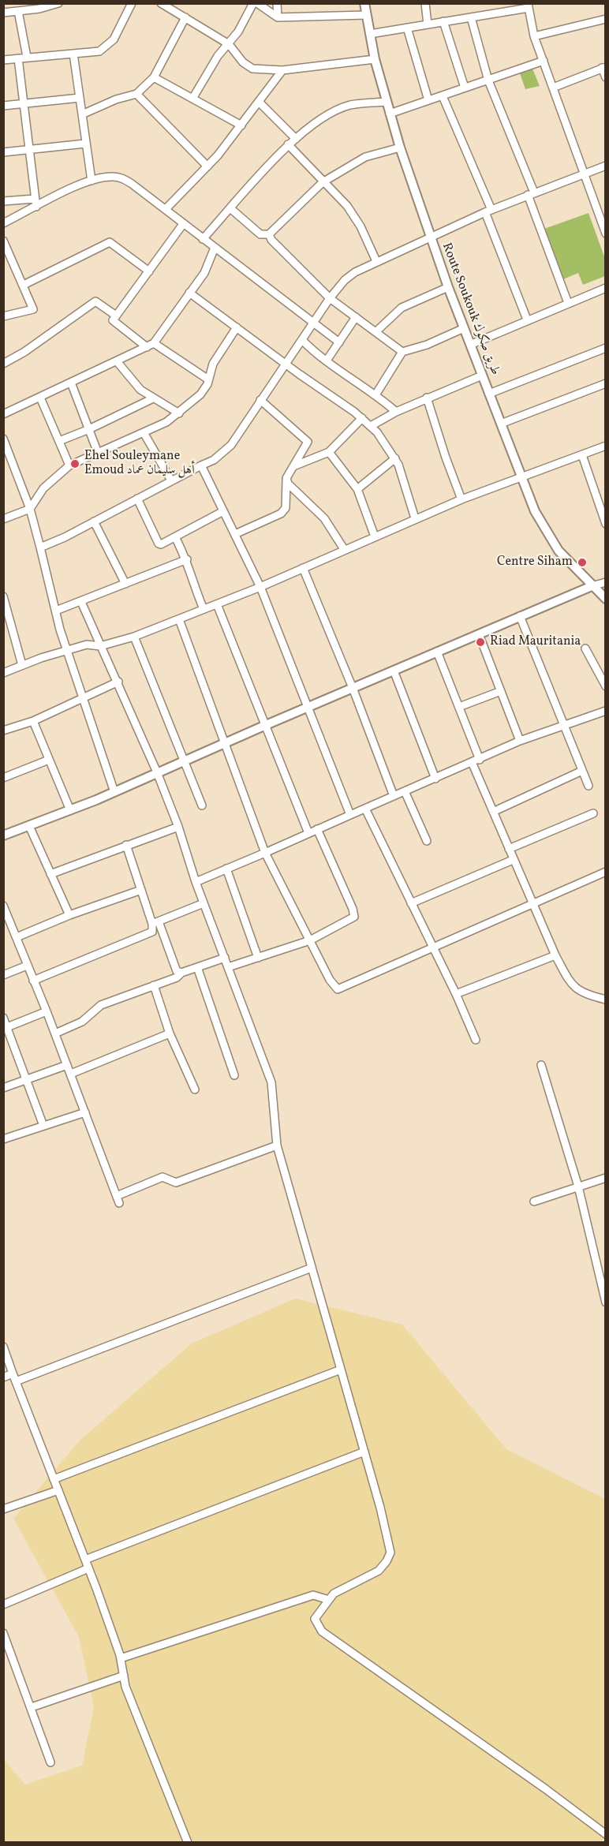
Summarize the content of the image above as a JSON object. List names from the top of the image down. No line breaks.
{"streets":{"street":["Route Soukouk طريق صكوك"]},"places":["Ehel Souleymane Emoud أهل سليمان عماد","Centre Siham","Riad Mauritania"]}
